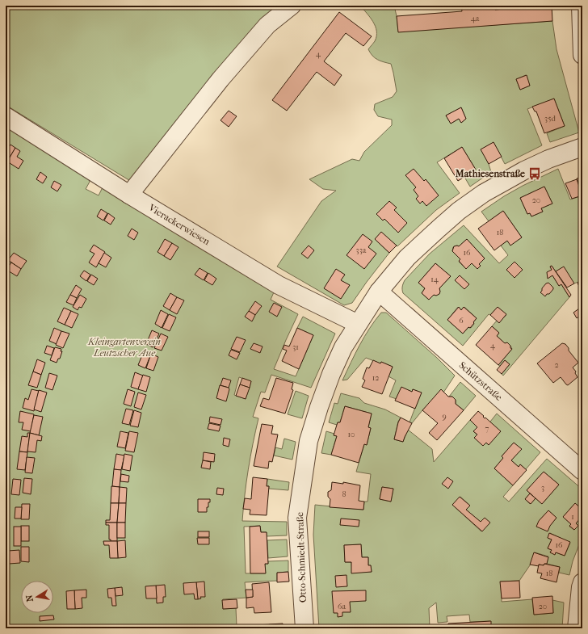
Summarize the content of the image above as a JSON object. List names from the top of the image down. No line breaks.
{"streets":{"street":["Vierackerwiesen","Schützstraße","Otto-Schmiedt-Straße"]},"crossings":[["Vierackerwiesen","Otto-Schmiedt-Straße"],["Schützstraße","Otto-Schmiedt-Straße"]],"parks":["Kleingartenverein Leutzscher Aue"],"places":{"bus stop":["Mathiesenstraße"]},"house_numbers":["4a","4","35d","20","18","33a","16","14","6","4","31","2","12","9","7","10","3","8","1","16","18","6a","20"],"north":"left"}
